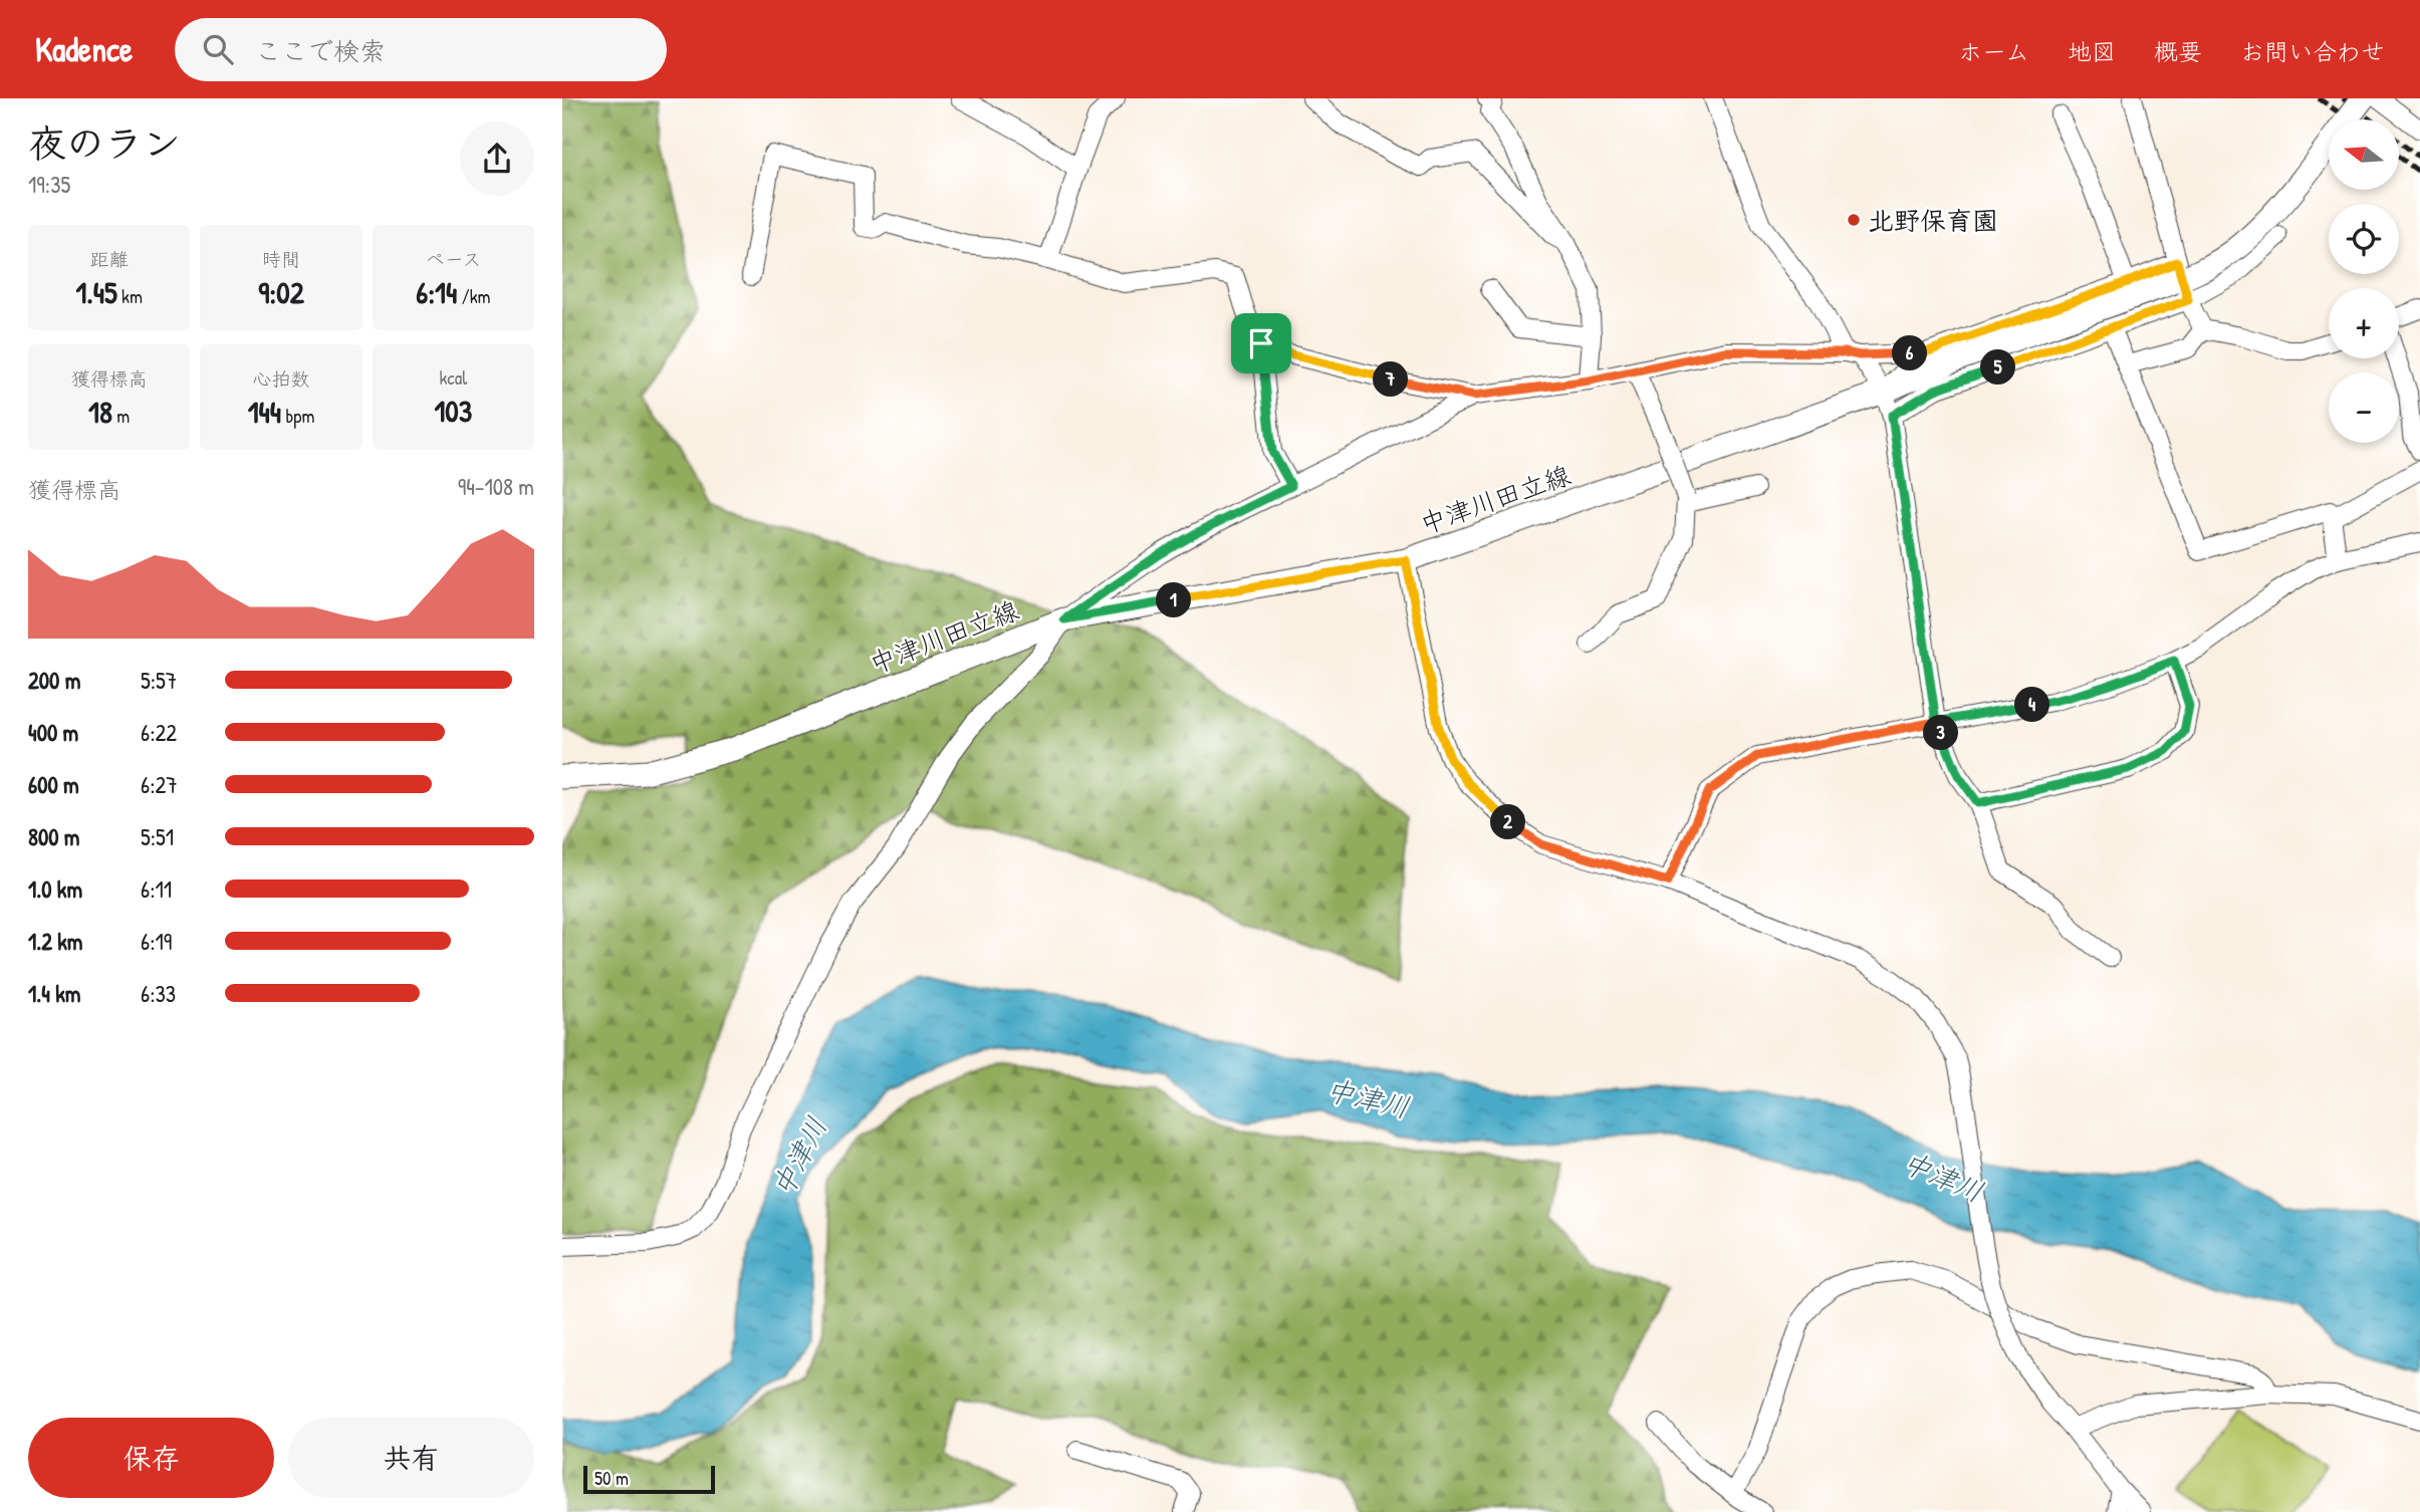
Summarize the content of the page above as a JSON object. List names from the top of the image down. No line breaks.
{"streets":{"main road":["中津川田立線"]},"water":["中津川"],"places":["北野保育園"],"scale_bar":"50 m","north":"left","page":{"header":"Kadence","search":"ここで検索","nav":["ホーム","地図","概要","お問い合わせ"],"heading":["夜のラン","19:35"],"map_buttons":["+","−"],"stats":[["距離","1.45 km"],["時間","9:02"],["ペース","6:14 /km"],["獲得標高","18 m"],["心拍数","144 bpm"],["kcal","103"]],"pins":["6","5","7","1","4","3","2"],"chart":["獲得標高","94–108 m"],"list":[{"name":"200 m","note":"5:57"},{"name":"400 m","note":"6:22"},{"name":"600 m","note":"6:27"},{"name":"800 m","note":"5:51"},{"name":"1.0 km","note":"6:11"},{"name":"1.2 km","note":"6:19"},{"name":"1.4 km","note":"6:33"}],"buttons":["保存","共有"],"scale":"50 m"}}
